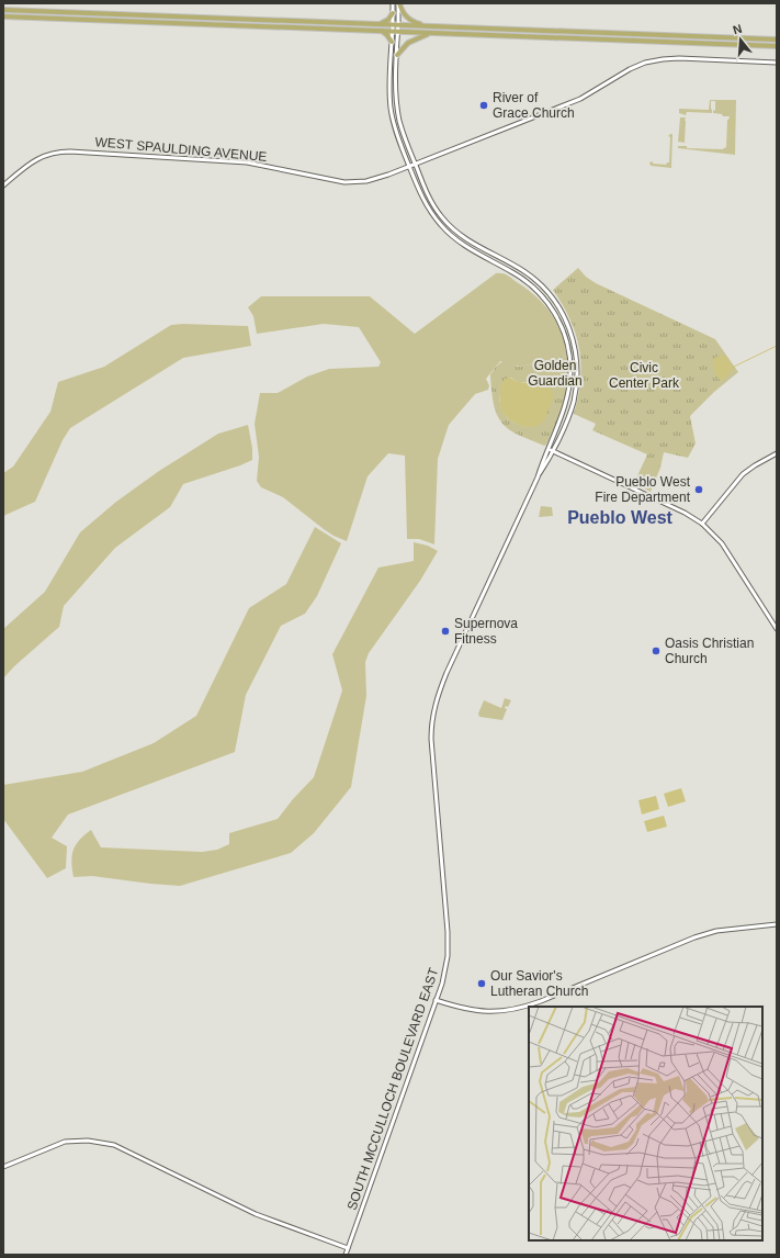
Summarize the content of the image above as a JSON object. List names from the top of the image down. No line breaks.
{"streets":{"main road":["WEST SPAULDING AVENUE","SOUTH MCCULLOCH BOULEVARD EAST"]},"crossings":[["WEST SPAULDING AVENUE","SOUTH MCCULLOCH BOULEVARD EAST"]],"districts":["Pueblo West"],"parks":["Golden Guardian","Civic Center Park"],"places":["River of Grace Church","Pueblo West Fire Department","Supernova Fitness","Oasis Christian Church","Our Savior's Lutheran Church"],"north":"top"}
